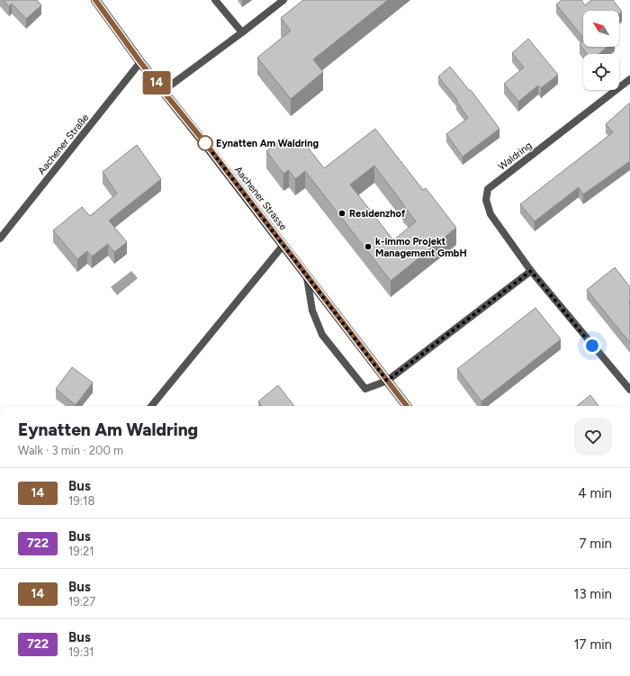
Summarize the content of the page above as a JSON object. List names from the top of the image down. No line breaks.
{"streets":{"main road":["Aachener Strasse"],"street":["Aachener Straße","Waldring"]},"crossings":[["Aachener Straße","Aachener Strasse"]],"places":["Eynatten Am Waldring","Residenzhof","k-immo Projekt Management GmbH"],"lines":["bus line 14"],"north":"top left","page":{"on_map":"14","heading":["Eynatten Am Waldring","Walk · 3 min · 200 m"],"list":[{"mark":"14","name":"Bus","note":"19:18","value":"4 min"},{"mark":"722","name":"Bus","note":"19:21","value":"7 min"},{"mark":"14","name":"Bus","note":"19:27","value":"13 min"},{"mark":"722","name":"Bus","note":"19:31","value":"17 min"}]}}
